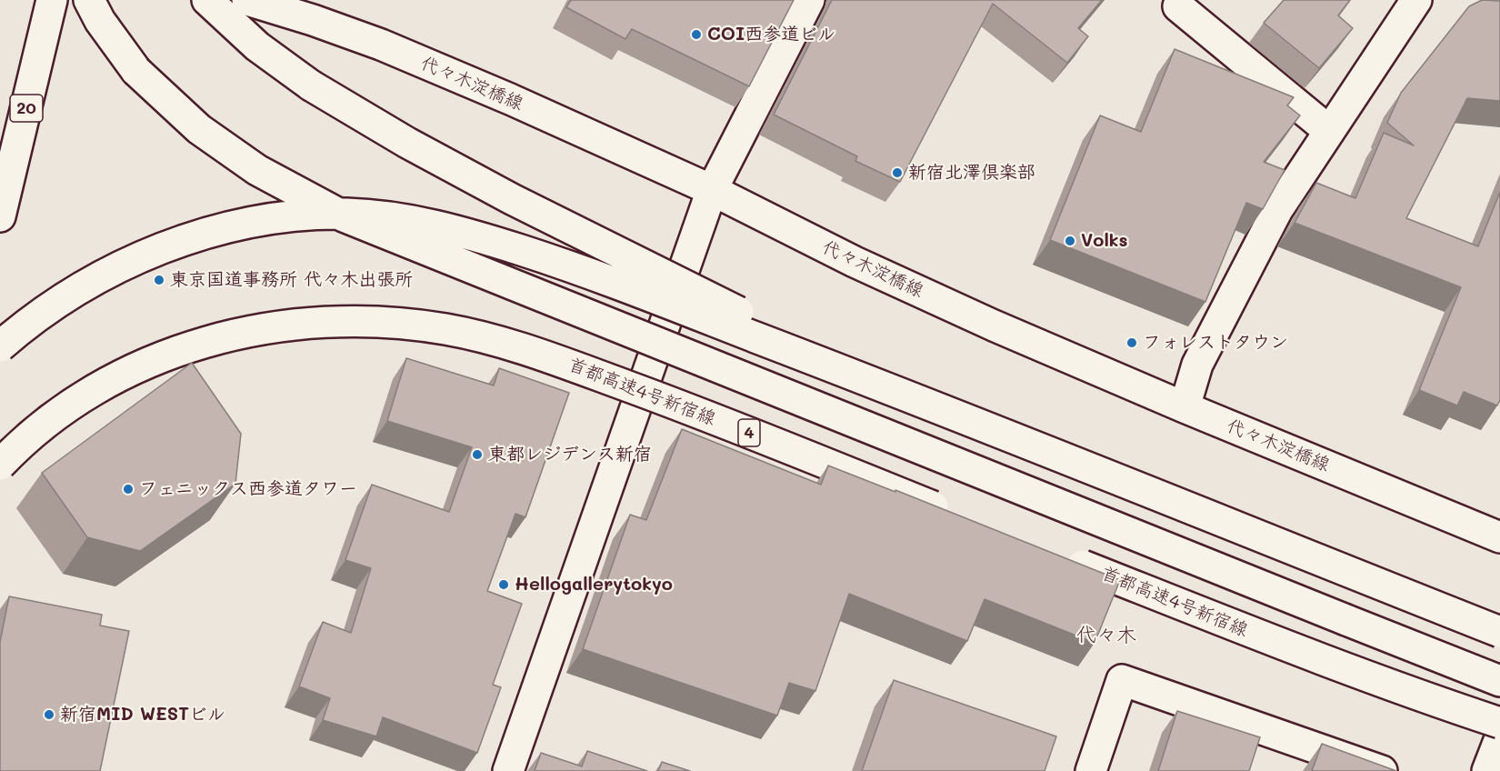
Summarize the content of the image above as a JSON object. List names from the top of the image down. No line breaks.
{"streets":{"main road":["代々木淀橋線","20","首都高速4号新宿線","4"]},"districts":["代々木"],"places":["COI西参道ビル","新宿北澤倶楽部","Volks","東京国道事務所 代々木出張所","フォレストタウン","東都レジデンス新宿","フェニックス西参道タワー","Hellogallerytokyo","新宿MID WESTビル"]}
